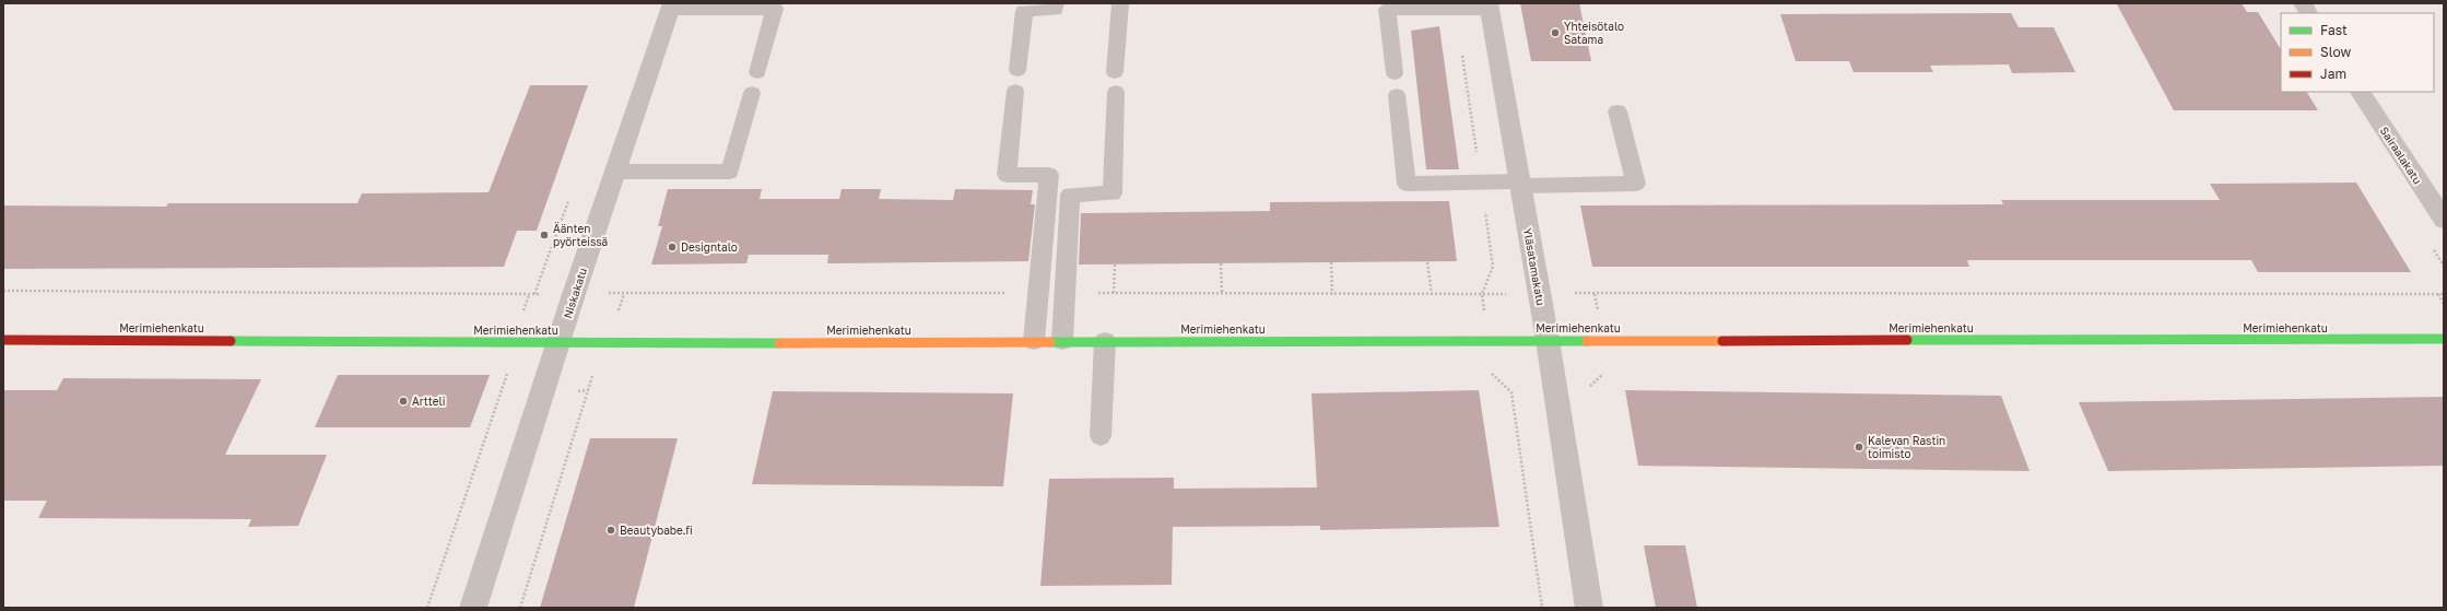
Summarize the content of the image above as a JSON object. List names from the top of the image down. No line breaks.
{"streets":{"street":["Sairaalakatu","Yläsatamakatu","Niskakatu","Merimiehenkatu"]},"crossings":[["Yläsatamakatu","Merimiehenkatu"],["Niskakatu","Merimiehenkatu"]],"places":["Yhteisötalo Satama","Äänten pyörteissä","Designtalo","Artteli","Kalevan Rastin toimisto","Beautybabe.fi"],"legend":["Fast","Slow","Jam"]}
